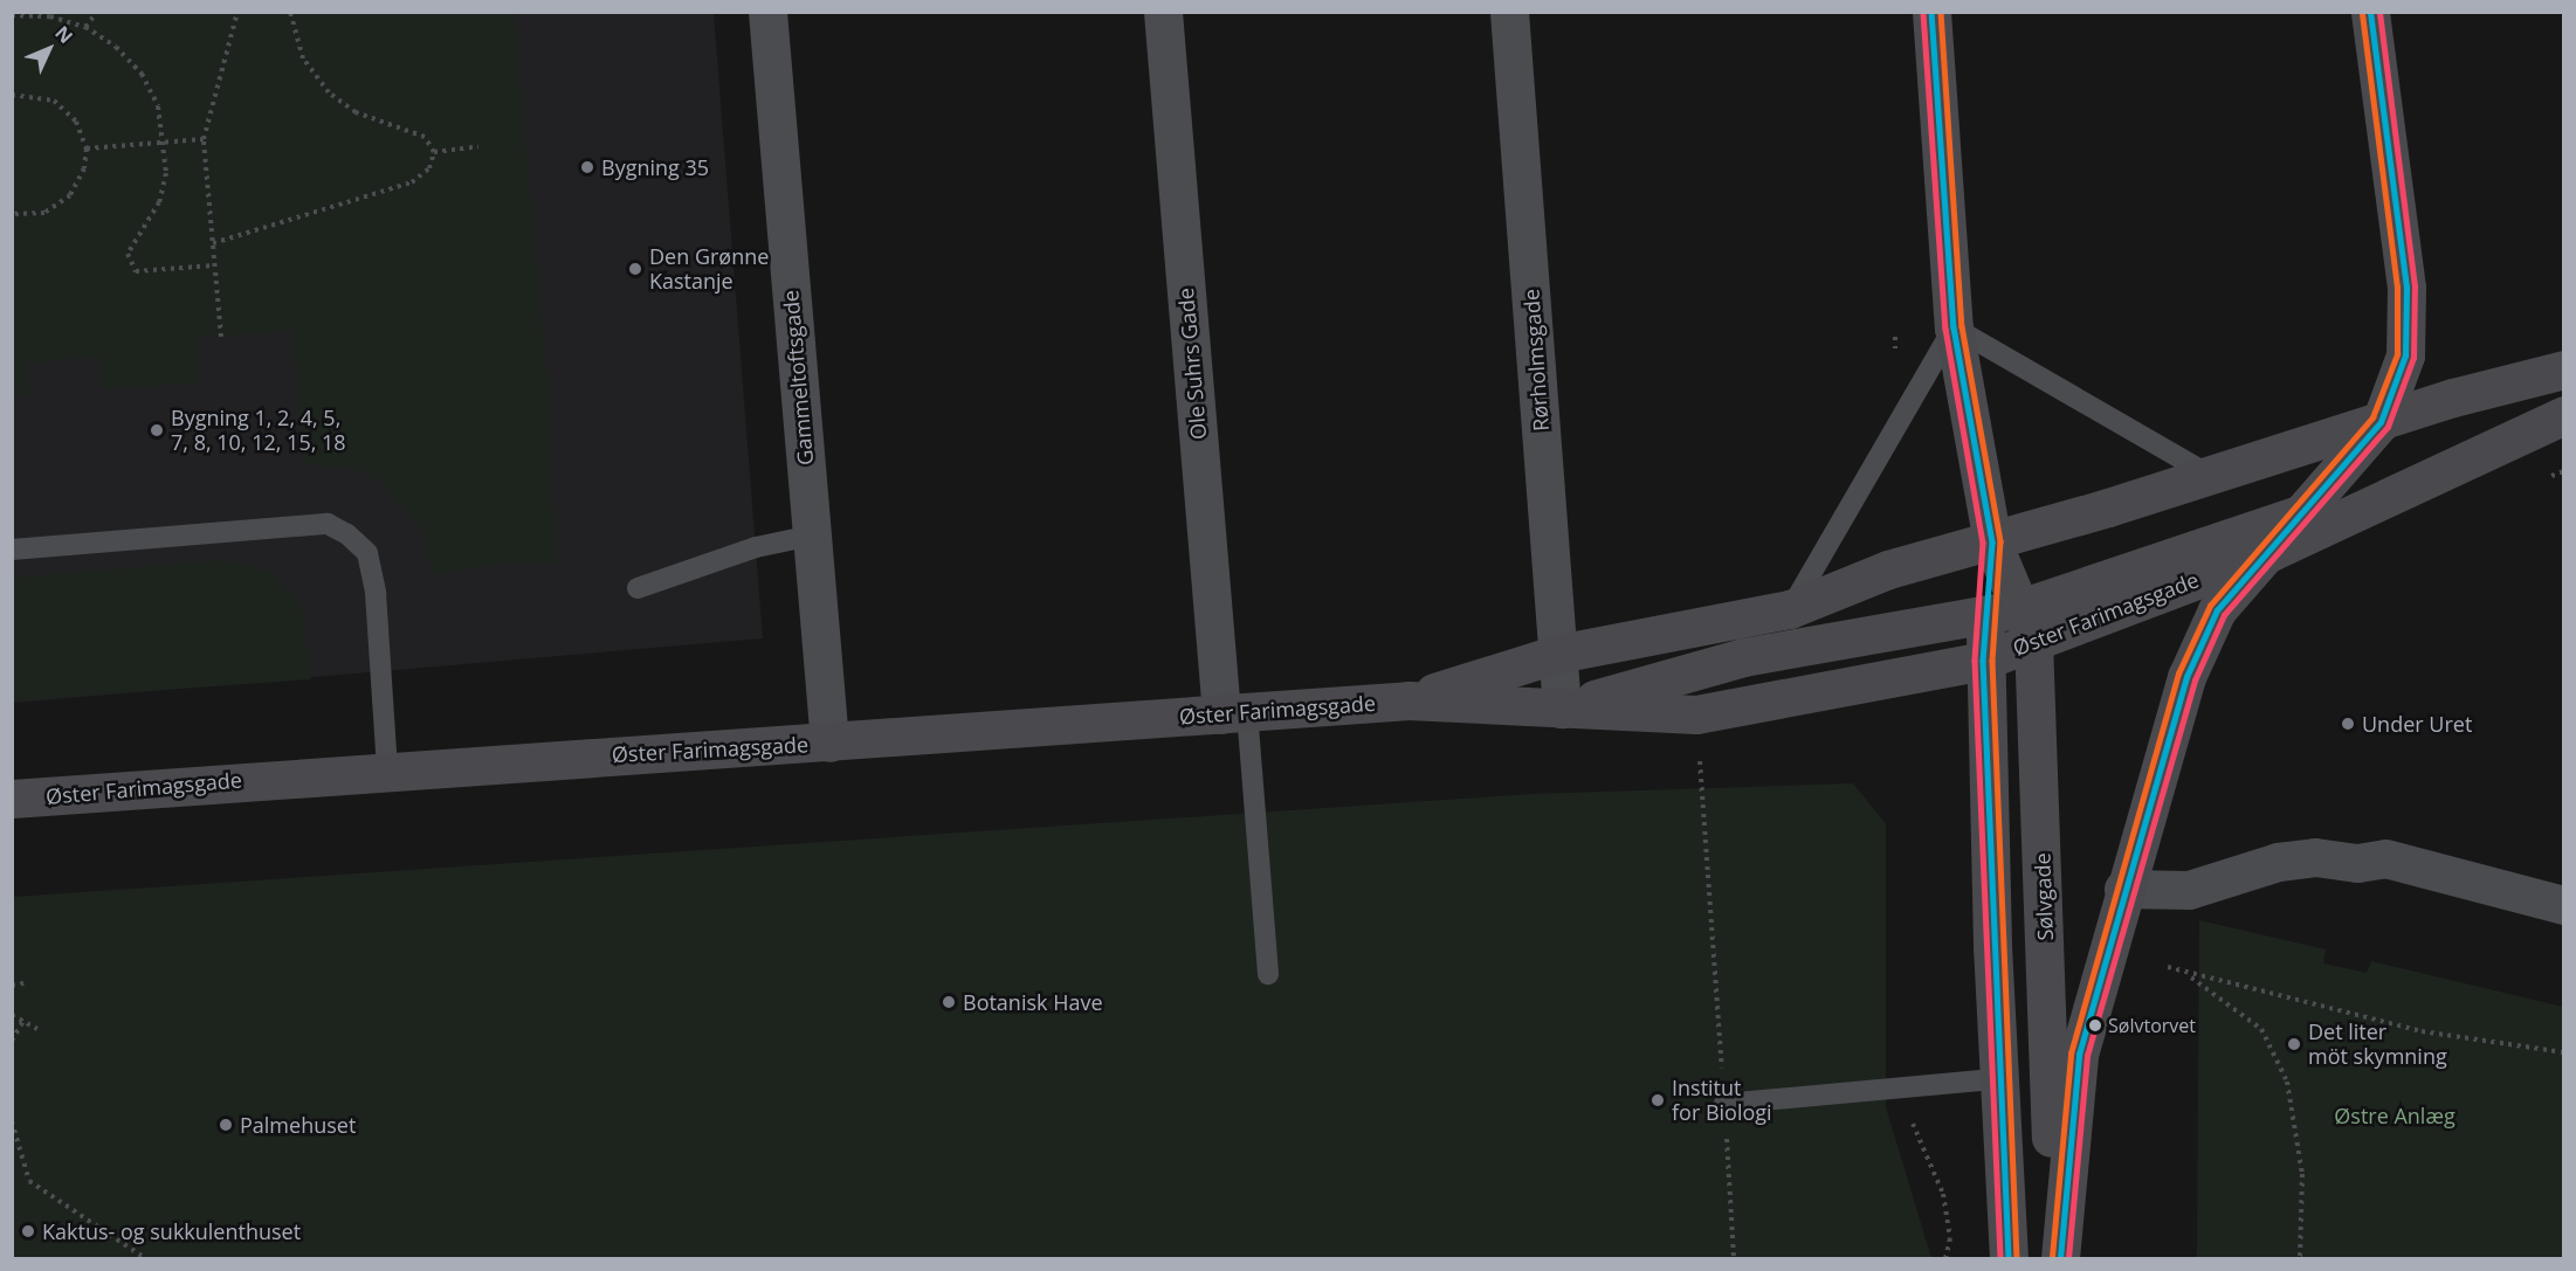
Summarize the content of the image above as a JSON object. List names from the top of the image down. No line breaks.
{"streets":{"street":["Rørholmsgade","Ole Suhrs Gade","Gammeltoftsgade","Øster Farimagsgade","Sølvgade"]},"crossings":[["Rørholmsgade","Øster Farimagsgade"],["Ole Suhrs Gade","Øster Farimagsgade"],["Gammeltoftsgade","Øster Farimagsgade"],["Øster Farimagsgade","Sølvgade"]],"parks":["Østre Anlæg"],"places":["Bygning 35","Den Grønne Kastanje","Bygning 1, 2, 4, 5, 7, 8, 10, 12, 15, 18","Under Uret","Botanisk Have","Sølvtorvet","Det liter möt skymning","Institut for Biologi","Palmehuset","Kaktus- og sukkulenthuset"],"north":"top right"}
